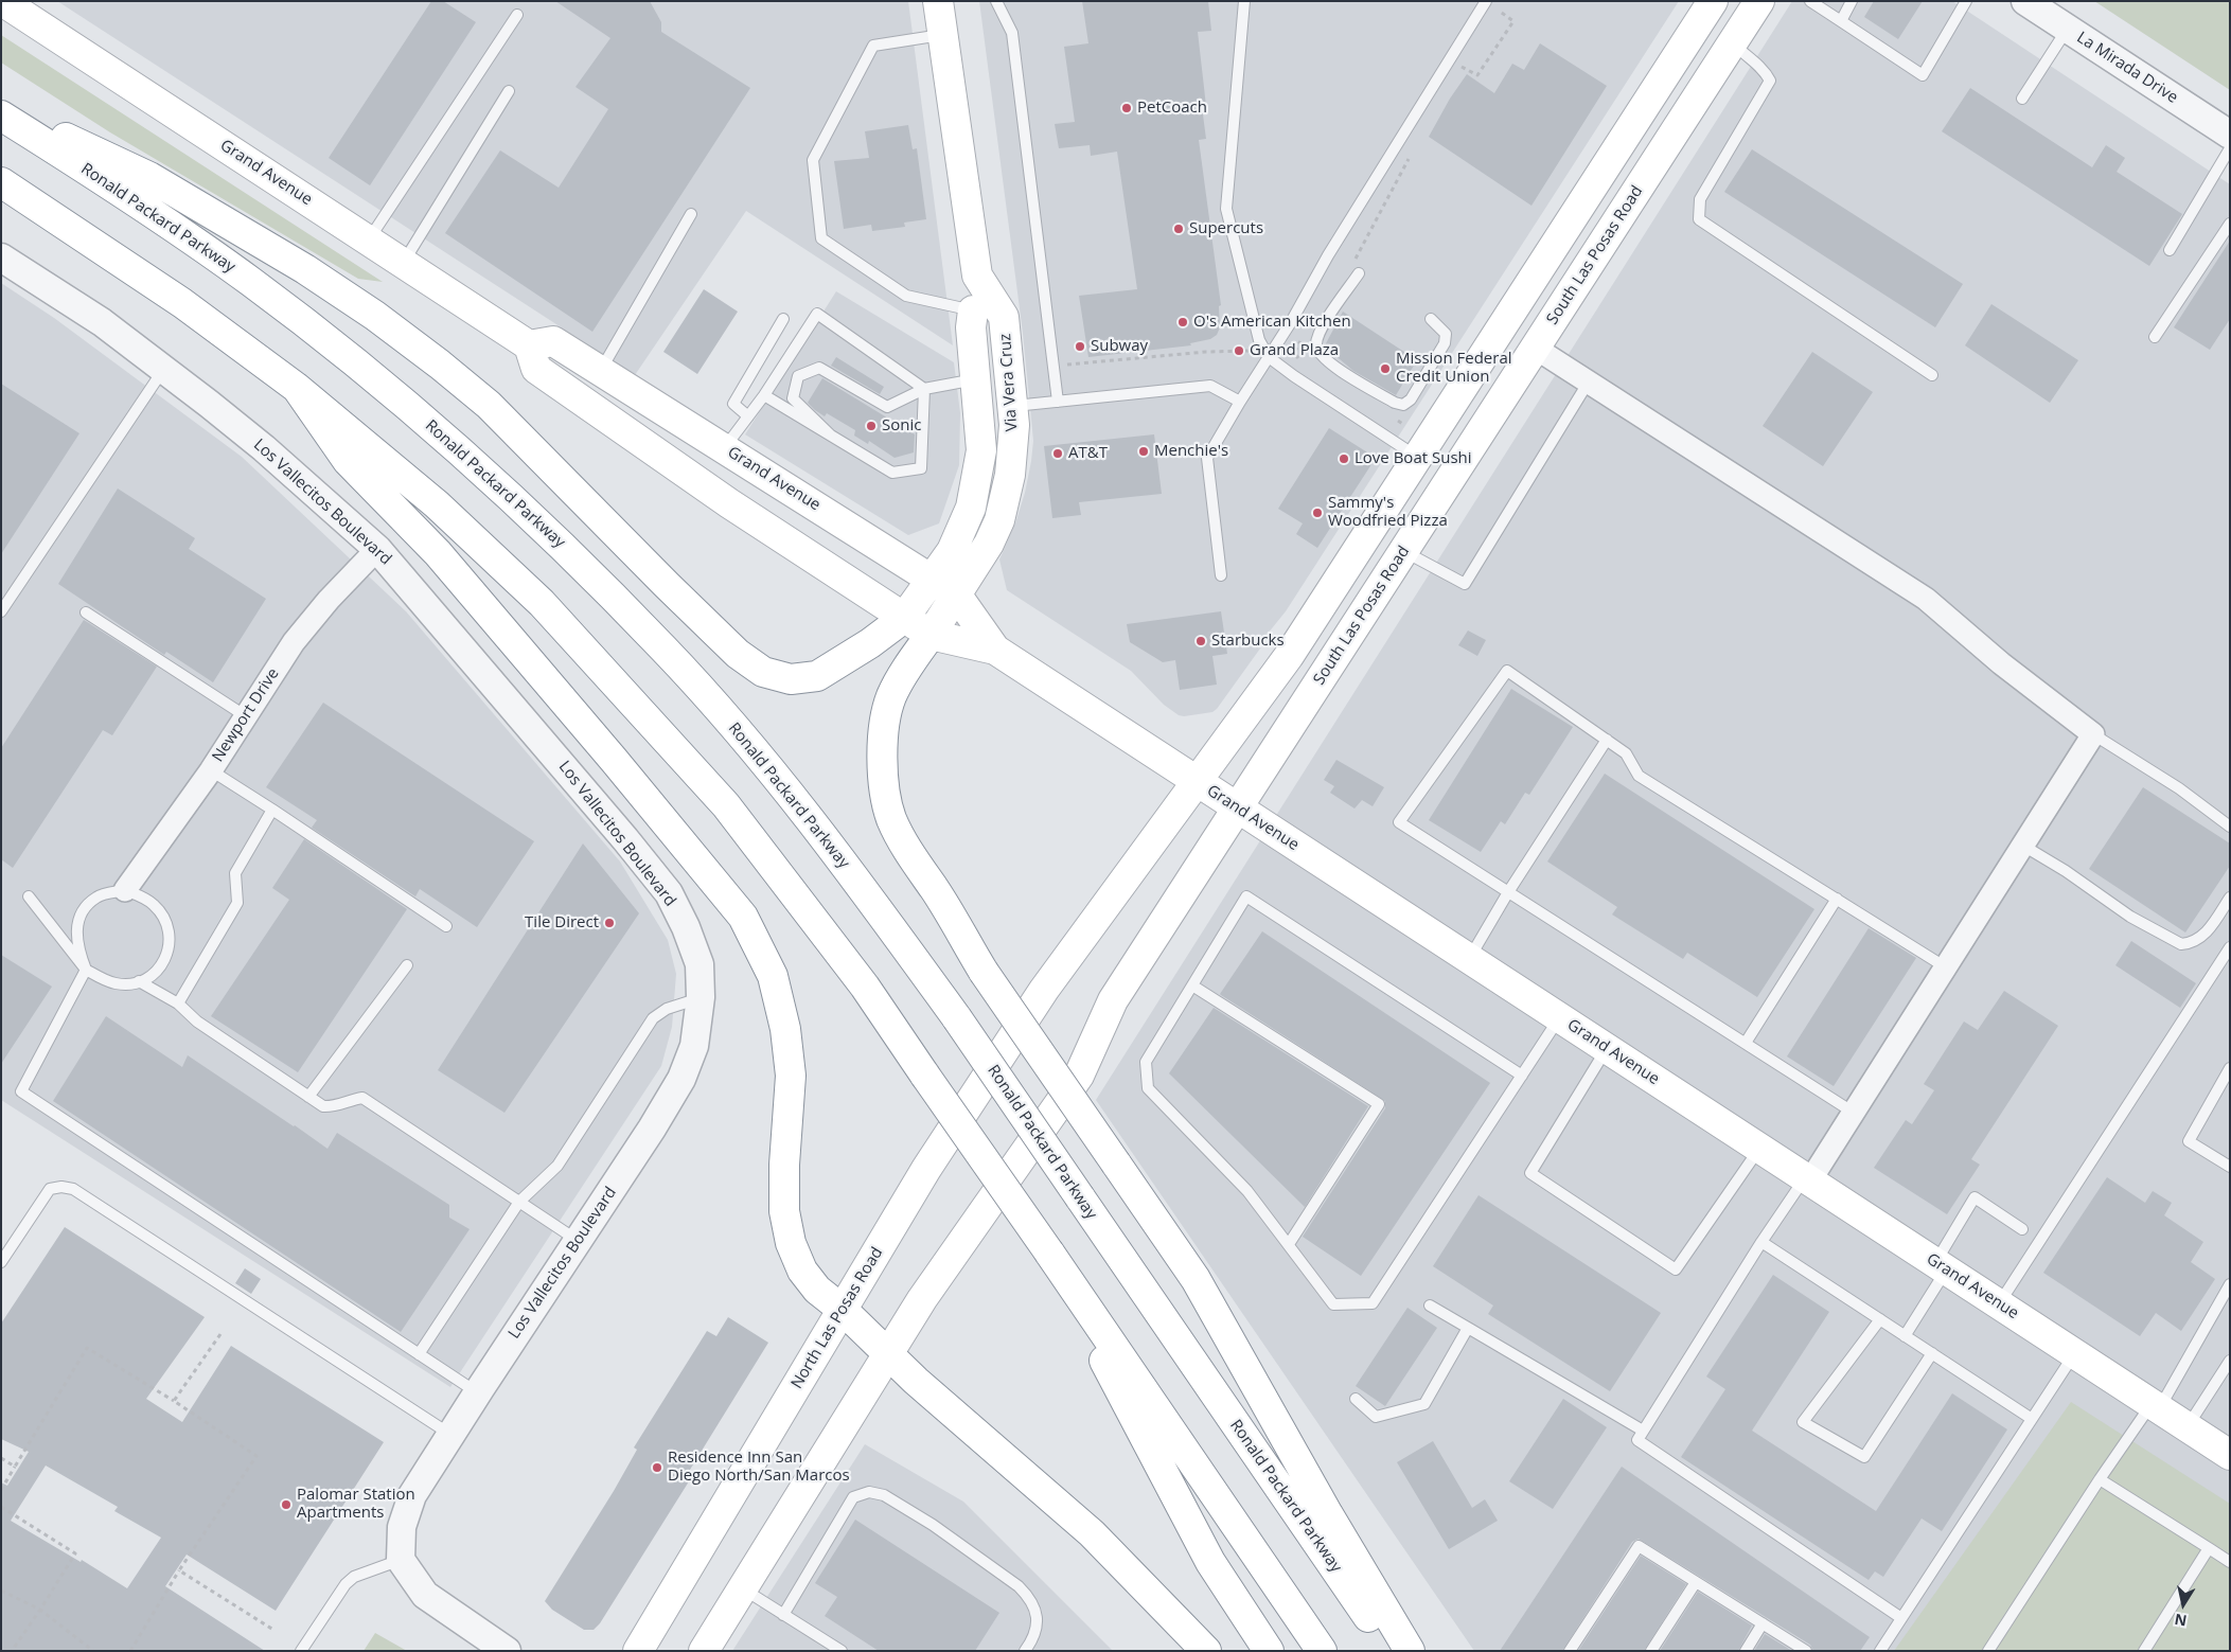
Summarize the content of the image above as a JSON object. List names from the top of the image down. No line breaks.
{"streets":{"main road":["Grand Avenue","Ronald Packard Parkway","South Las Posas Road","Via Vera Cruz","North Las Posas Road"],"street":["La Mirada Drive","Los Vallecitos Boulevard","Newport Drive"]},"crossings":[["Grand Avenue","South Las Posas Road"],["Grand Avenue","Via Vera Cruz"],["Grand Avenue","North Las Posas Road"],["Los Vallecitos Boulevard","Newport Drive"]],"places":["PetCoach","Supercuts","O's American Kitchen","Subway","Grand Plaza","Mission Federal Credit Union","Sonic","Menchie's","AT&T","Love Boat Sushi","Sammy's Woodfried Pizza","Starbucks","Tile Direct","Residence Inn San Diego North/San Marcos","Palomar Station Apartments"],"north":"bottom"}
